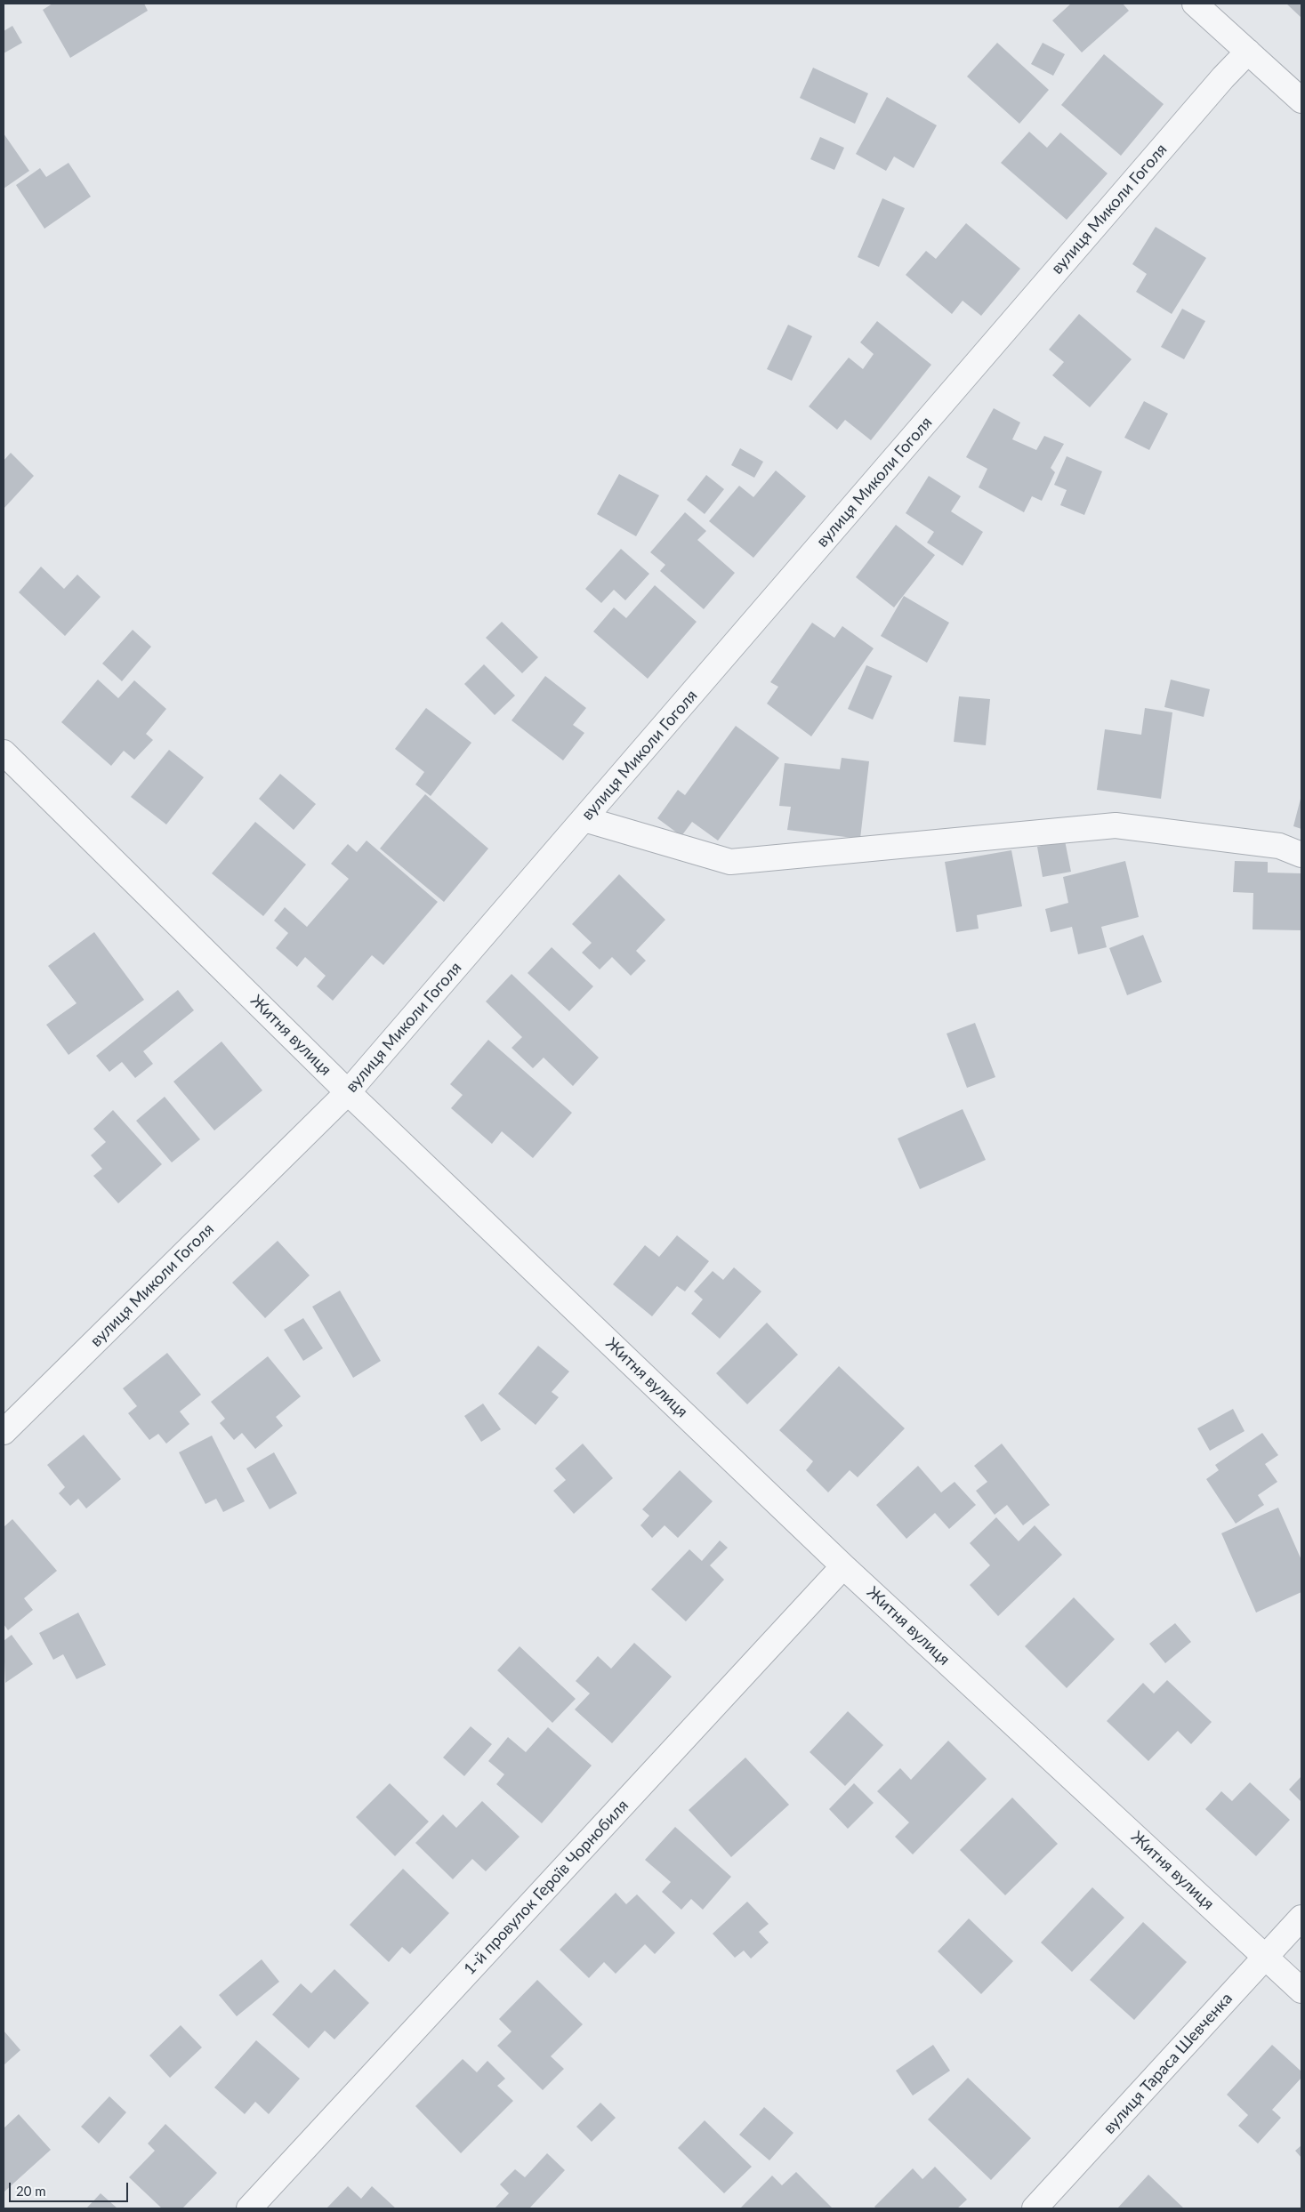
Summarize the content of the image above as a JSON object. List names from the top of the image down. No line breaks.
{"streets":{"street":["вулиця Миколи Гоголя","Житня вулиця","1-й провулок Героїв Чорнобиля","вулиця Тараса Шевченка"]},"crossings":[["вулиця Миколи Гоголя","Житня вулиця"],["Житня вулиця","1-й провулок Героїв Чорнобиля"],["Житня вулиця","вулиця Тараса Шевченка"]],"scale_bar":"20 m"}
